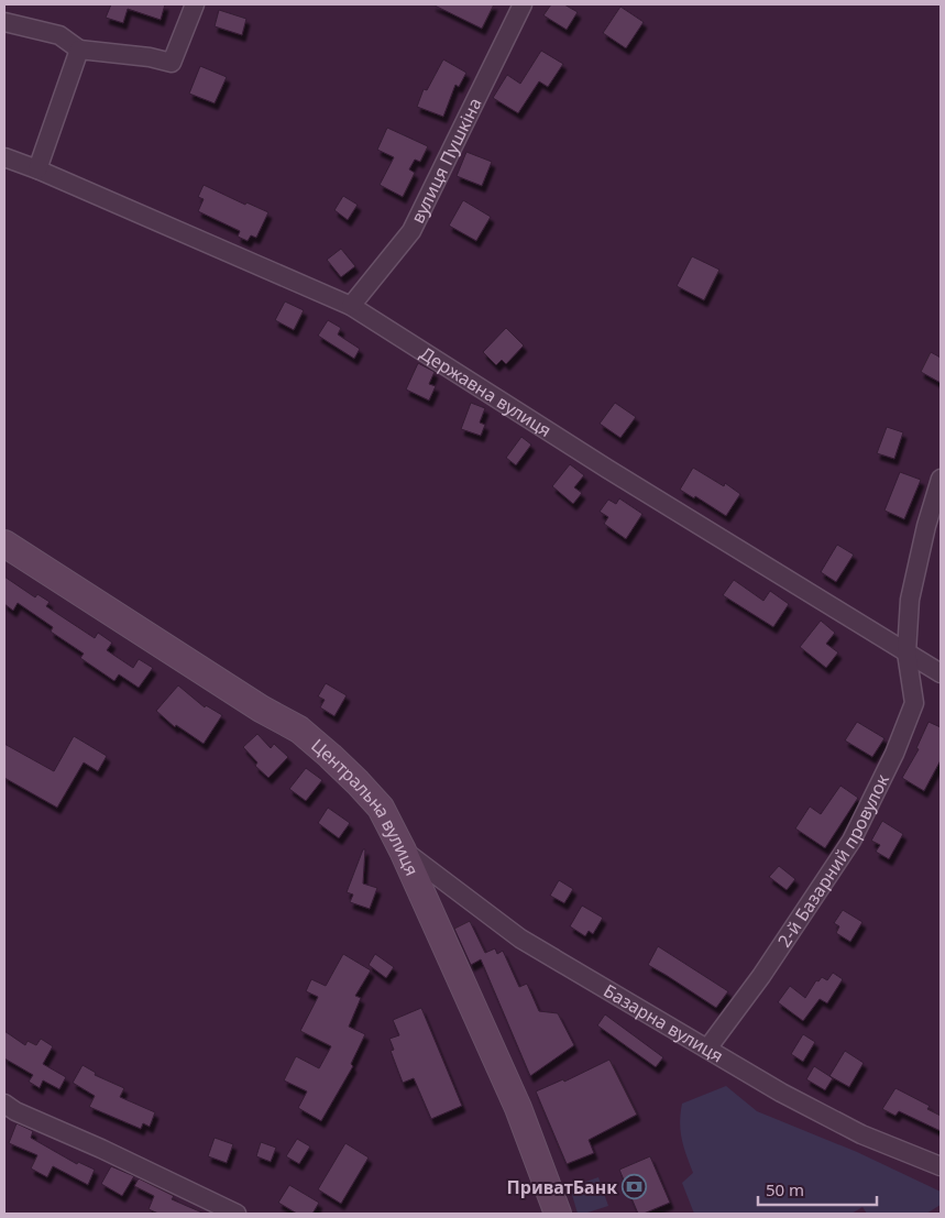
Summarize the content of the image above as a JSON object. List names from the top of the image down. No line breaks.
{"streets":{"main road":["Центральна вулиця"],"street":["вулиця Пушкіна","Державна вулиця","2-й Базарний провулок","Базарна вулиця"]},"crossings":[["вулиця Пушкіна","Державна вулиця"],["Державна вулиця","2-й Базарний провулок"],["Центральна вулиця","Базарна вулиця"],["2-й Базарний провулок","Базарна вулиця"]],"places":{"bank":["ПриватБанк"]},"scale_bar":"50 m"}
